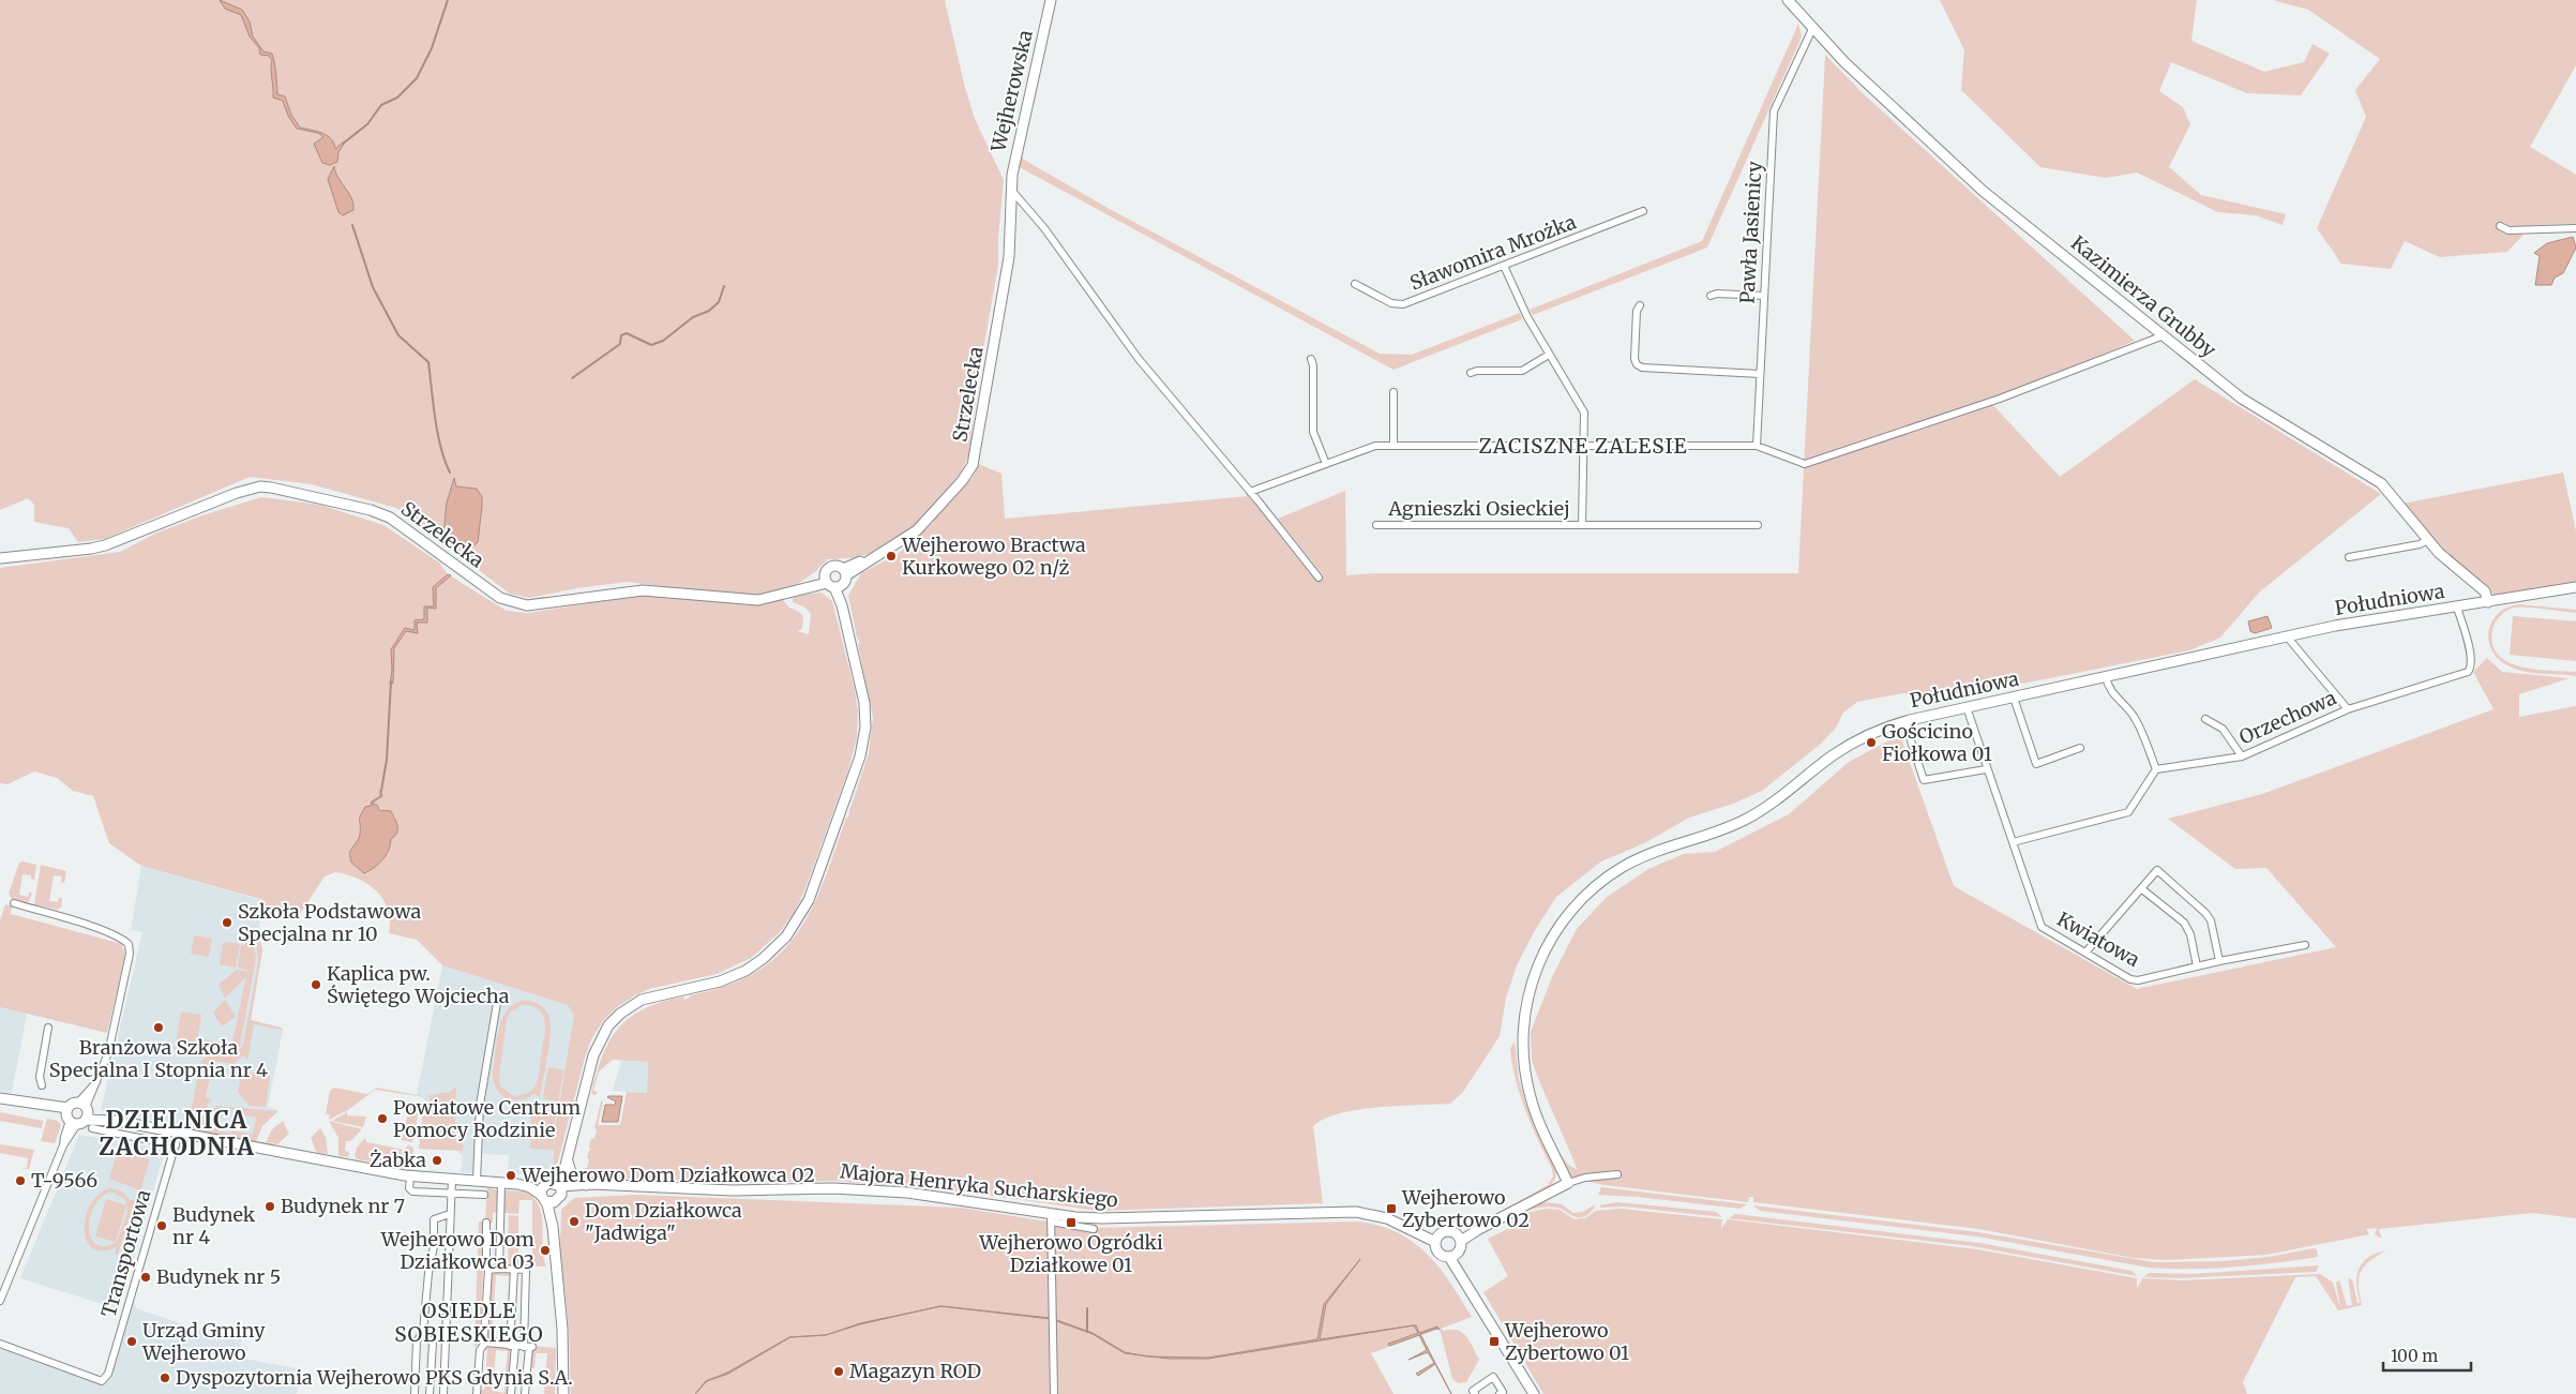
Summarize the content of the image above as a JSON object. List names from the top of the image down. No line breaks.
{"streets":{"street":["Wejherowska","Pawła Jasienicy","Sławomira Mrożka","Kazimierza Grubby","Strzelecka","Agnieszki Osieckiej","Południowa","Orzechowa","Kwiatowa","Majora Henryka Sucharskiego","Transportowa"]},"crossings":[["Wejherowska","Strzelecka"],["Pawła Jasienicy","Kazimierza Grubby"],["Kazimierza Grubby","Południowa"],["Południowa","Orzechowa"],["Południowa","Kwiatowa"]],"districts":["ZACISZNE ZALESIE","DZIELNICA ZACHODNIA","OSIEDLE SOBIESKIEGO"],"places":{"other":["Wejherowo Bractwa Kurkowego 02 n/ż","Gościcino Fiołkowa 01","Szkoła Podstawowa Specjalna nr 10","Kaplica pw. Świętego Wojciecha","Branżowa Szkoła Specjalna I Stopnia nr 4","Powiatowe Centrum Pomocy Rodzinie","Żabka","Wejherowo Dom Działkowca 02","T-9566","Budynek nr 7","Dom Działkowca \"Jadwiga\"","Budynek nr 4","Wejherowo Dom Działkowca 03","Budynek nr 5","Urząd Gminy Wejherowo","Magazyn ROD","Dyspozytornia Wejherowo PKS Gdynia S.A."],"transit":["Wejherowo Zybertowo 02","Wejherowo Ogródki Działkowe 01","Wejherowo Zybertowo 01"]},"scale_bar":"100 m"}
